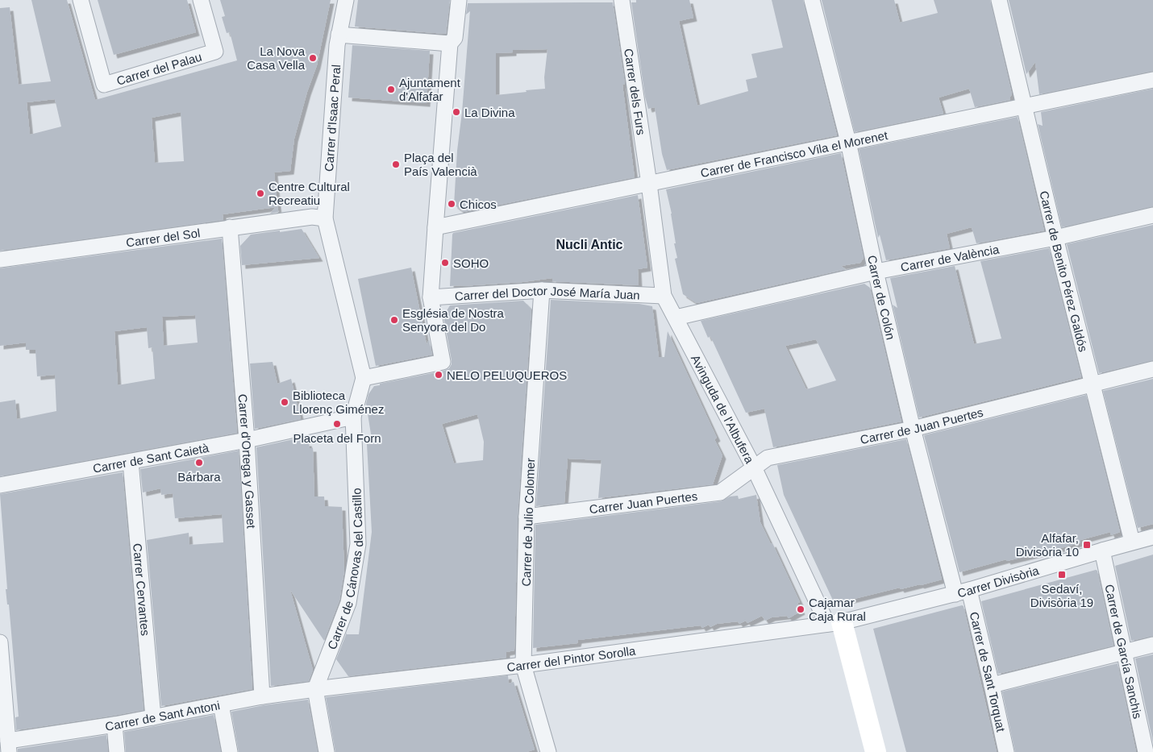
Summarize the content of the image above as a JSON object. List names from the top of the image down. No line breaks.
{"streets":{"street":["Carrer del Palau","Carrer dels Furs","Carrer d'Isaac Peral","Carrer de Francisco Vila el Morenet","Carrer del Sol","Carrer de València","Carrer de Benito Pérez Galdós","Carrer del Doctor José María Juan","Carrer de Colón","Avinguda de l'Albufera","Carrer de Juan Puertes","Carrer de Sant Caietà","Carrer d'Ortega y Gasset","Carrer Juan Puertes","Carrer de Julio Colomer","Carrer de Cánovas del Castillo","Carrer Divisòria","Carrer Cervantes","Carrer de García Sanchis","Carrer del Pintor Sorolla","Carrer de Sant Torquat","Carrer de Sant Antoni"]},"crossings":[["Carrer dels Furs","Carrer de Francisco Vila el Morenet"],["Carrer dels Furs","Avinguda de l'Albufera"],["Carrer d'Isaac Peral","Carrer del Sol"],["Carrer de Francisco Vila el Morenet","Carrer de Benito Pérez Galdós"],["Carrer de Francisco Vila el Morenet","Carrer de Colón"],["Carrer de Francisco Vila el Morenet","Avinguda de l'Albufera"],["Carrer del Sol","Carrer d'Ortega y Gasset"],["Carrer de València","Carrer de Benito Pérez Galdós"],["Carrer de València","Carrer de Colón"],["Carrer de València","Avinguda de l'Albufera"],["Carrer de Benito Pérez Galdós","Carrer de Juan Puertes"],["Carrer de Benito Pérez Galdós","Carrer Divisòria"],["Carrer del Doctor José María Juan","Avinguda de l'Albufera"],["Carrer del Doctor José María Juan","Carrer de Julio Colomer"],["Carrer de Colón","Carrer de Juan Puertes"],["Carrer de Colón","Carrer Divisòria"],["Carrer de Colón","Carrer de Sant Torquat"],["Avinguda de l'Albufera","Carrer de Juan Puertes"],["Avinguda de l'Albufera","Carrer Juan Puertes"],["Avinguda de l'Albufera","Carrer Divisòria"],["Avinguda de l'Albufera","Carrer del Pintor Sorolla"],["Carrer de Juan Puertes","Carrer Juan Puertes"],["Carrer de Sant Caietà","Carrer d'Ortega y Gasset"],["Carrer de Sant Caietà","Carrer de Cánovas del Castillo"],["Carrer de Sant Caietà","Carrer Cervantes"],["Carrer d'Ortega y Gasset","Carrer de Sant Antoni"],["Carrer Juan Puertes","Carrer de Julio Colomer"],["Carrer de Julio Colomer","Carrer del Pintor Sorolla"],["Carrer de Cánovas del Castillo","Carrer del Pintor Sorolla"],["Carrer de Cánovas del Castillo","Carrer de Sant Antoni"],["Carrer Divisòria","Carrer de García Sanchis"],["Carrer Divisòria","Carrer del Pintor Sorolla"],["Carrer Divisòria","Carrer de Sant Torquat"],["Carrer Cervantes","Carrer de Sant Antoni"],["Carrer del Pintor Sorolla","Carrer de Sant Antoni"]],"districts":["Nucli Antic"],"places":{"other":["La Nova Casa Vella","Ajuntament d'Alfafar","La Divina","Plaça del País Valencià","Centre Cultural Recreatiu","Chicos","SOHO","Església de Nostra Senyora del Do","NELO PELUQUEROS","Biblioteca Llorenç Giménez","Placeta del Forn","Bárbara","Cajamar Caja Rural"],"transit":["Alfafar, Divisòria 10","Sedaví, Divisòria 19"]}}
